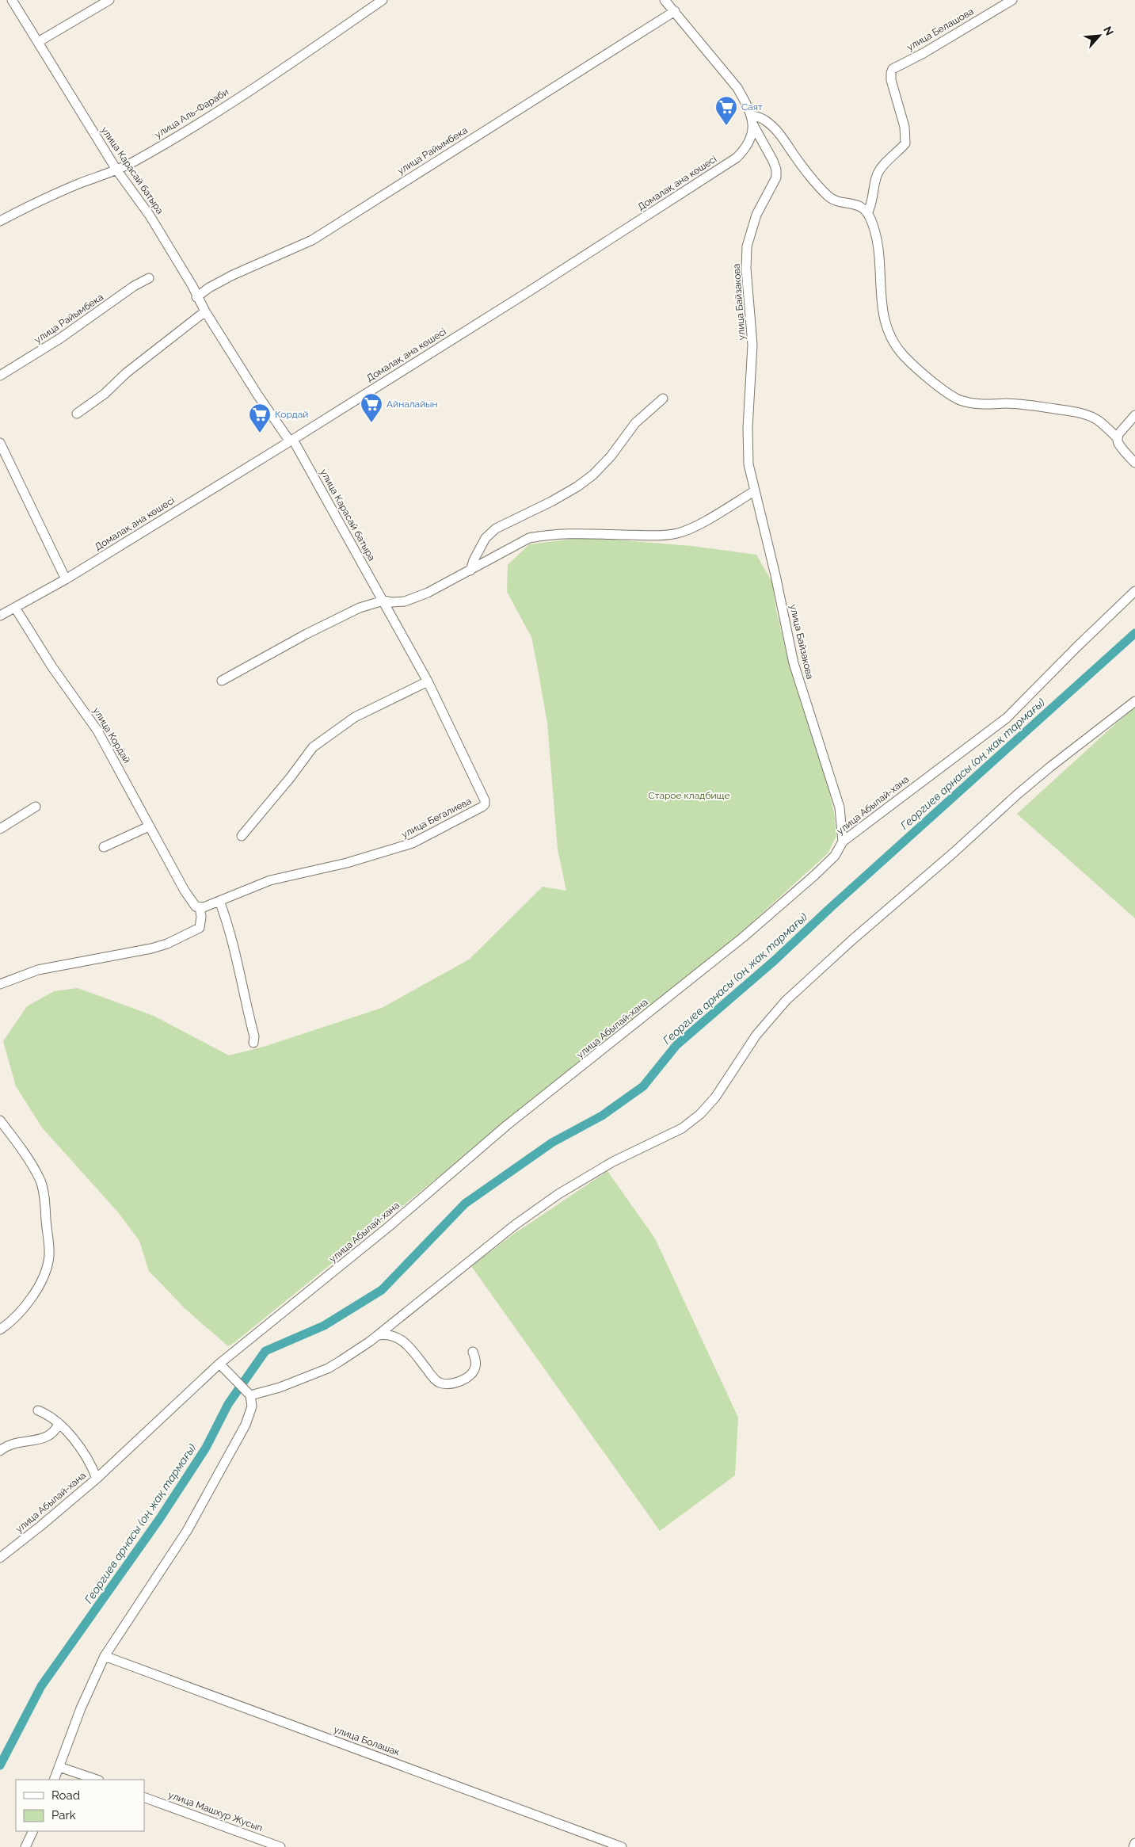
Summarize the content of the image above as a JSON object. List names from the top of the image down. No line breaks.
{"streets":{"street":["улица Белашова","улица Аль-Фараби","улица Райымбека","улица Карасай батыра","Домалақ ана көшесі","улица Байзакова","улица Кордай","улица Абылай-хана","улица Бегалиева","улица Болашак","улица Машхур Жусып"]},"crossings":[["улица Аль-Фараби","улица Карасай батыра"],["улица Райымбека","улица Карасай батыра"],["улица Райымбека","улица Байзакова"],["улица Карасай батыра","Домалақ ана көшесі"],["улица Карасай батыра","улица Бегалиева"],["Домалақ ана көшесі","улица Байзакова"],["Домалақ ана көшесі","улица Кордай"],["улица Байзакова","улица Абылай-хана"],["улица Кордай","улица Бегалиева"]],"water":["Георгиев арнасы (оң жақ тармағы)"],"parks":["Старое кладбище"],"places":{"supermarket":["Саят","Айналайын","Кордай"]},"legend":["Road","Park"],"north":"top right"}
